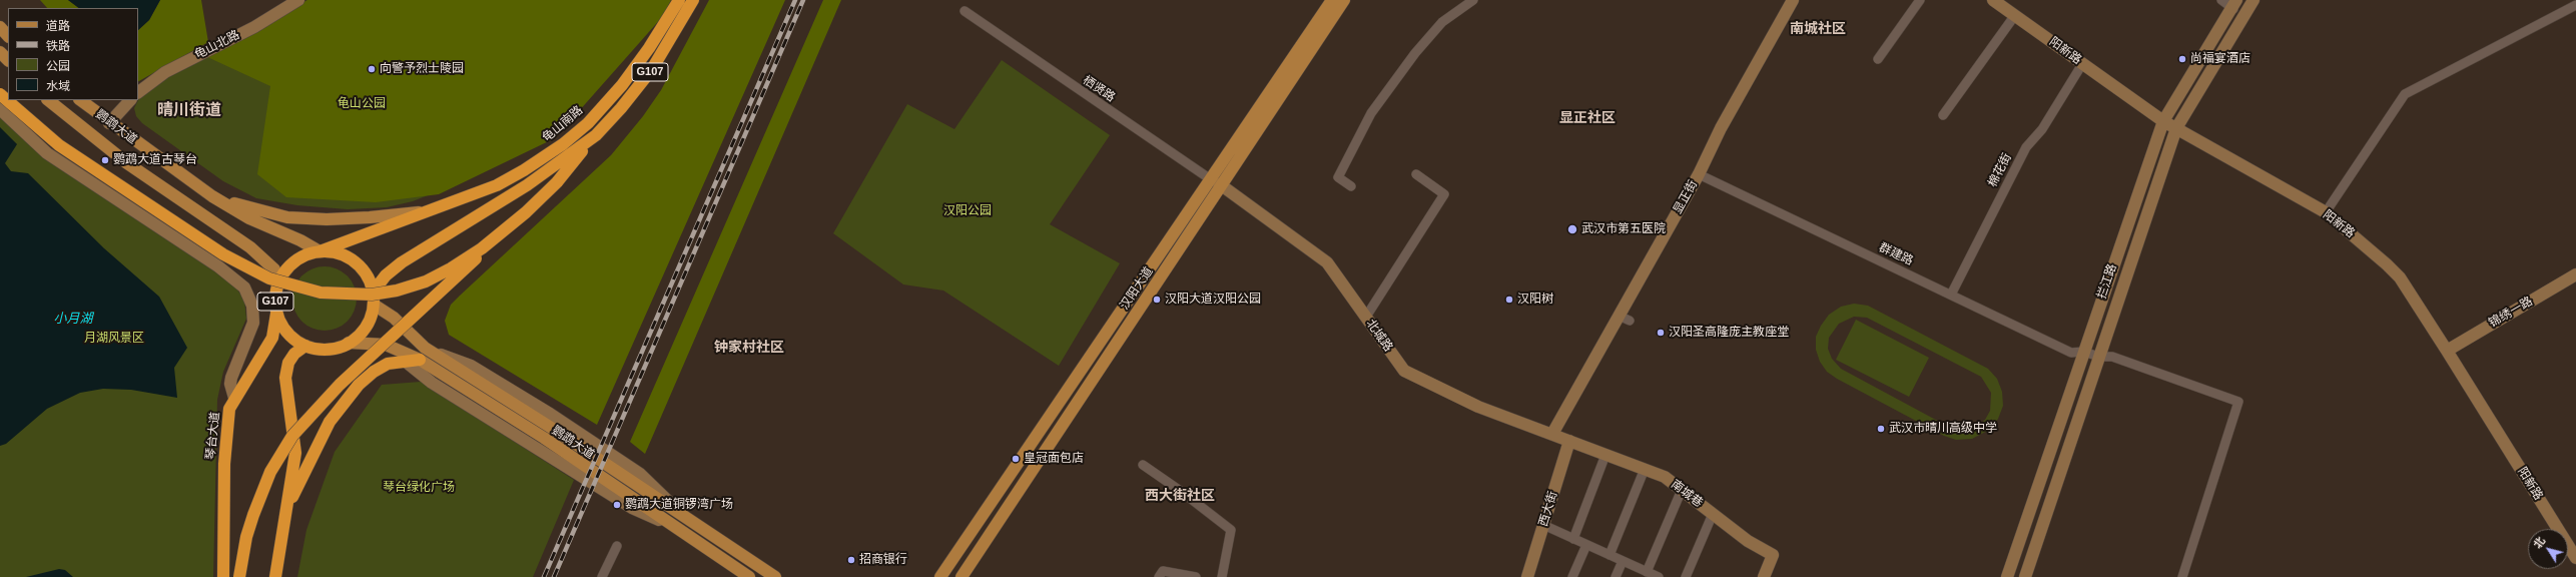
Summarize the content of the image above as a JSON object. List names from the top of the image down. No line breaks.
{"streets":{"highway":["G107","龟山南路","琴台大道"],"main road":["鹦鹉大道","汉阳大道"],"street":["龟山北路","阳新路","栖贤路","棉花街","显正街","群建路","拦江路","锦绣一路","北城路","南城巷","西大街"]},"crossings":[["阳新路","棉花街"],["阳新路","拦江路"],["阳新路","锦绣一路"],["G107","龟山南路"],["G107","鹦鹉大道"],["G107","琴台大道"],["栖贤路","汉阳大道"],["栖贤路","北城路"],["鹦鹉大道","琴台大道"],["棉花街","群建路"],["显正街","群建路"],["显正街","北城路"],["群建路","拦江路"],["汉阳大道","北城路"],["北城路","南城巷"],["北城路","西大街"],["南城巷","西大街"]],"districts":["南城社区","晴川街道","显正社区","钟家村社区","西大街社区"],"water":["小月湖"],"parks":["龟山公园","汉阳公园","月湖风景区","琴台绿化广场"],"places":["尚福宴酒店","向警予烈士陵园","鹦鹉大道古琴台","武汉市第五医院","汉阳大道汉阳公园","汉阳树","汉阳圣高隆庞主教座堂","武汉市晴川高级中学","皇冠面包店","鹦鹉大道铜锣湾广场","招商银行"],"legend":["道路","铁路","公园","水域"],"north":"top left"}
